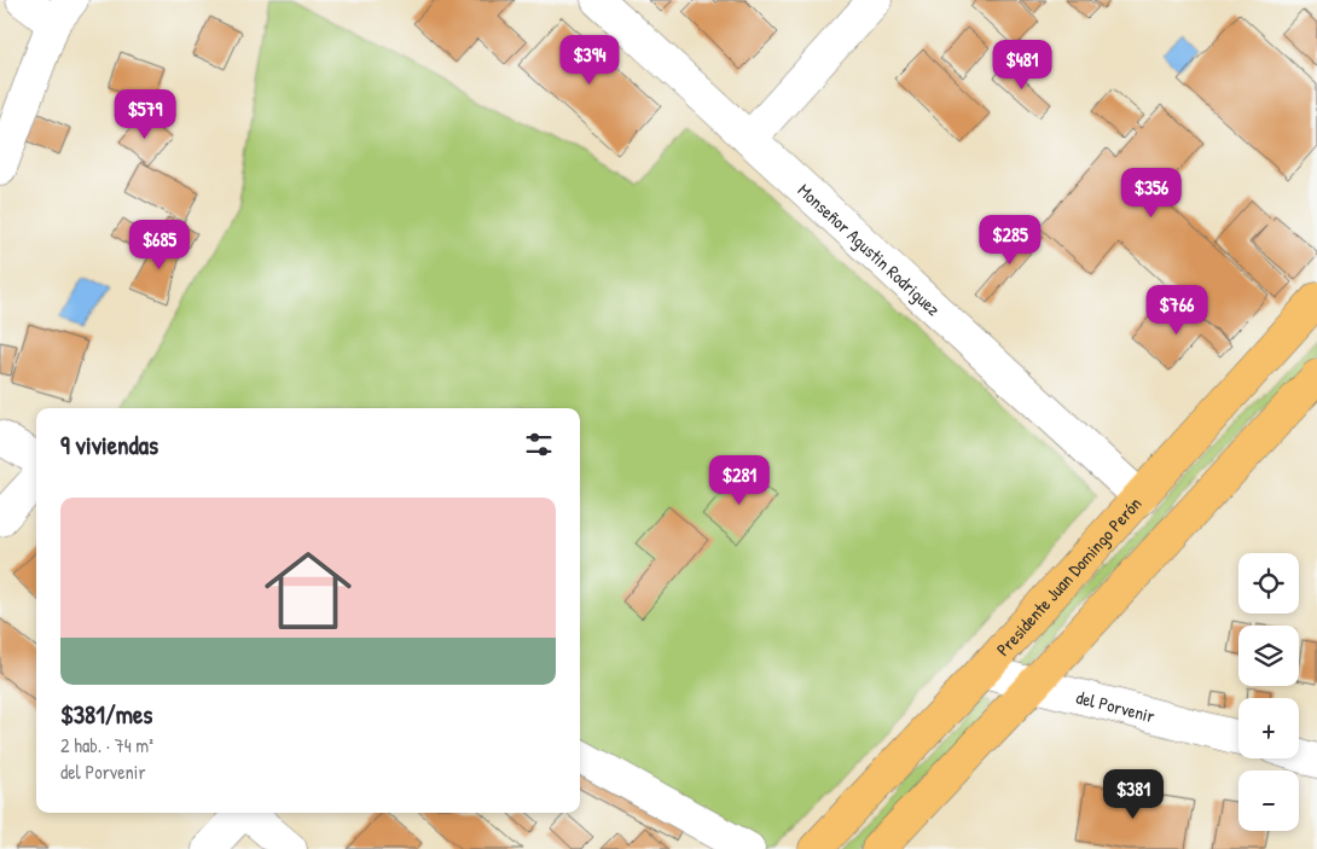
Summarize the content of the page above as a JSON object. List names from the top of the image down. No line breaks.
{"streets":{"main road":["Presidente Juan Domingo Perón"],"street":["Monseñor Agustin Rodriguez","del Porvenir"]},"crossings":[["Monseñor Agustin Rodriguez","Presidente Juan Domingo Perón"],["Presidente Juan Domingo Perón","del Porvenir"]],"page":{"price":["$394","$481","$579","$356","$285","$685","$766","$281","$381"],"heading":"9 viviendas","list":[{"name":"$381/mes","note":"2 hab. · 74 m² · del Porvenir"}],"map_buttons":["+","−"]}}
